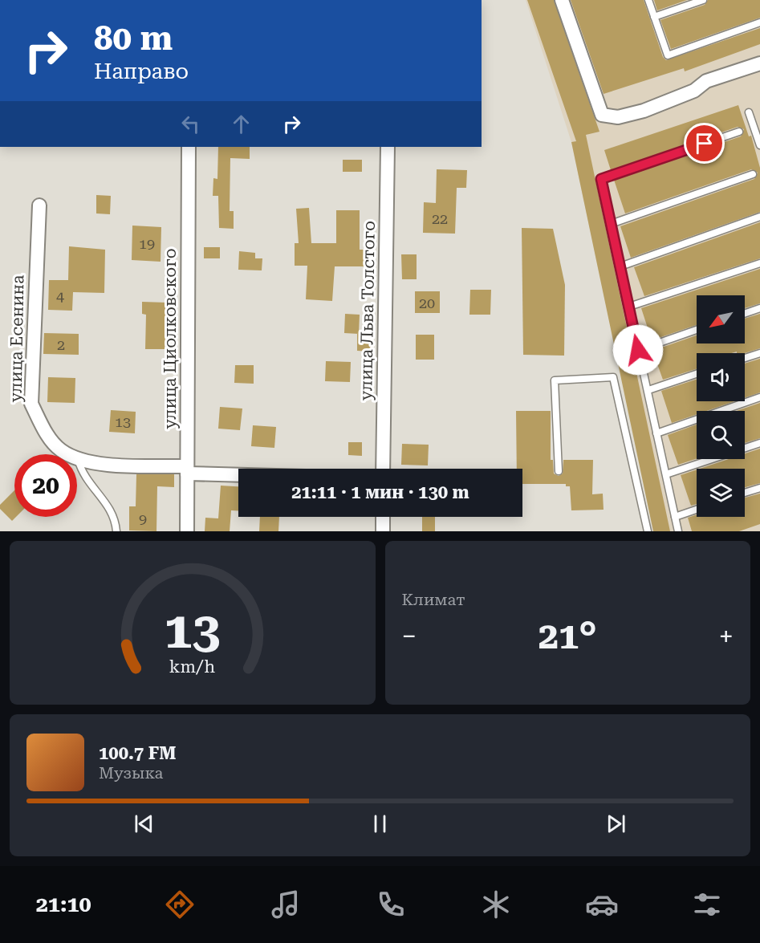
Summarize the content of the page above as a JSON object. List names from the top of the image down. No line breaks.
{"streets":{"street":["улица Льва Толстого","улица Есенина","улица Циолковского"]},"crossings":[["улица Есенина","улица Циолковского"]],"house_numbers":["22","19","4","20","2","13","9"],"north":"bottom left","page":{"turn":["80 m","Направо"],"limit":"20","trip":"21:11 · 1 мин · 130 m","tile":"Климат","heat":["−","21°","+"],"song":["100.7 FM","Музыка"],"tabs":"21:10","gauge":["13","km/h"]}}
